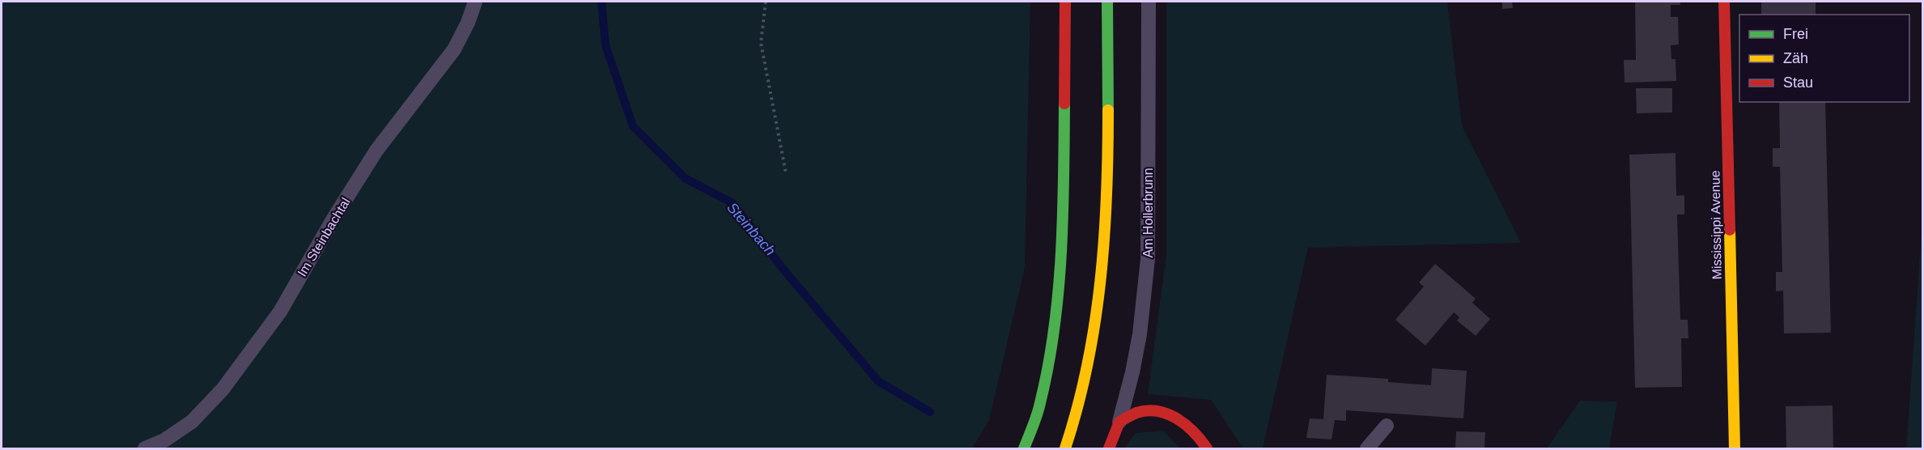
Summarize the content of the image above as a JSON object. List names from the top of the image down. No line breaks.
{"streets":{"main road":["Mississippi Avenue"],"lane":["Am Hollerbrunn","Im Steinbachtal"]},"water":["Steinbach"],"legend":["Frei","Zäh","Stau"]}
